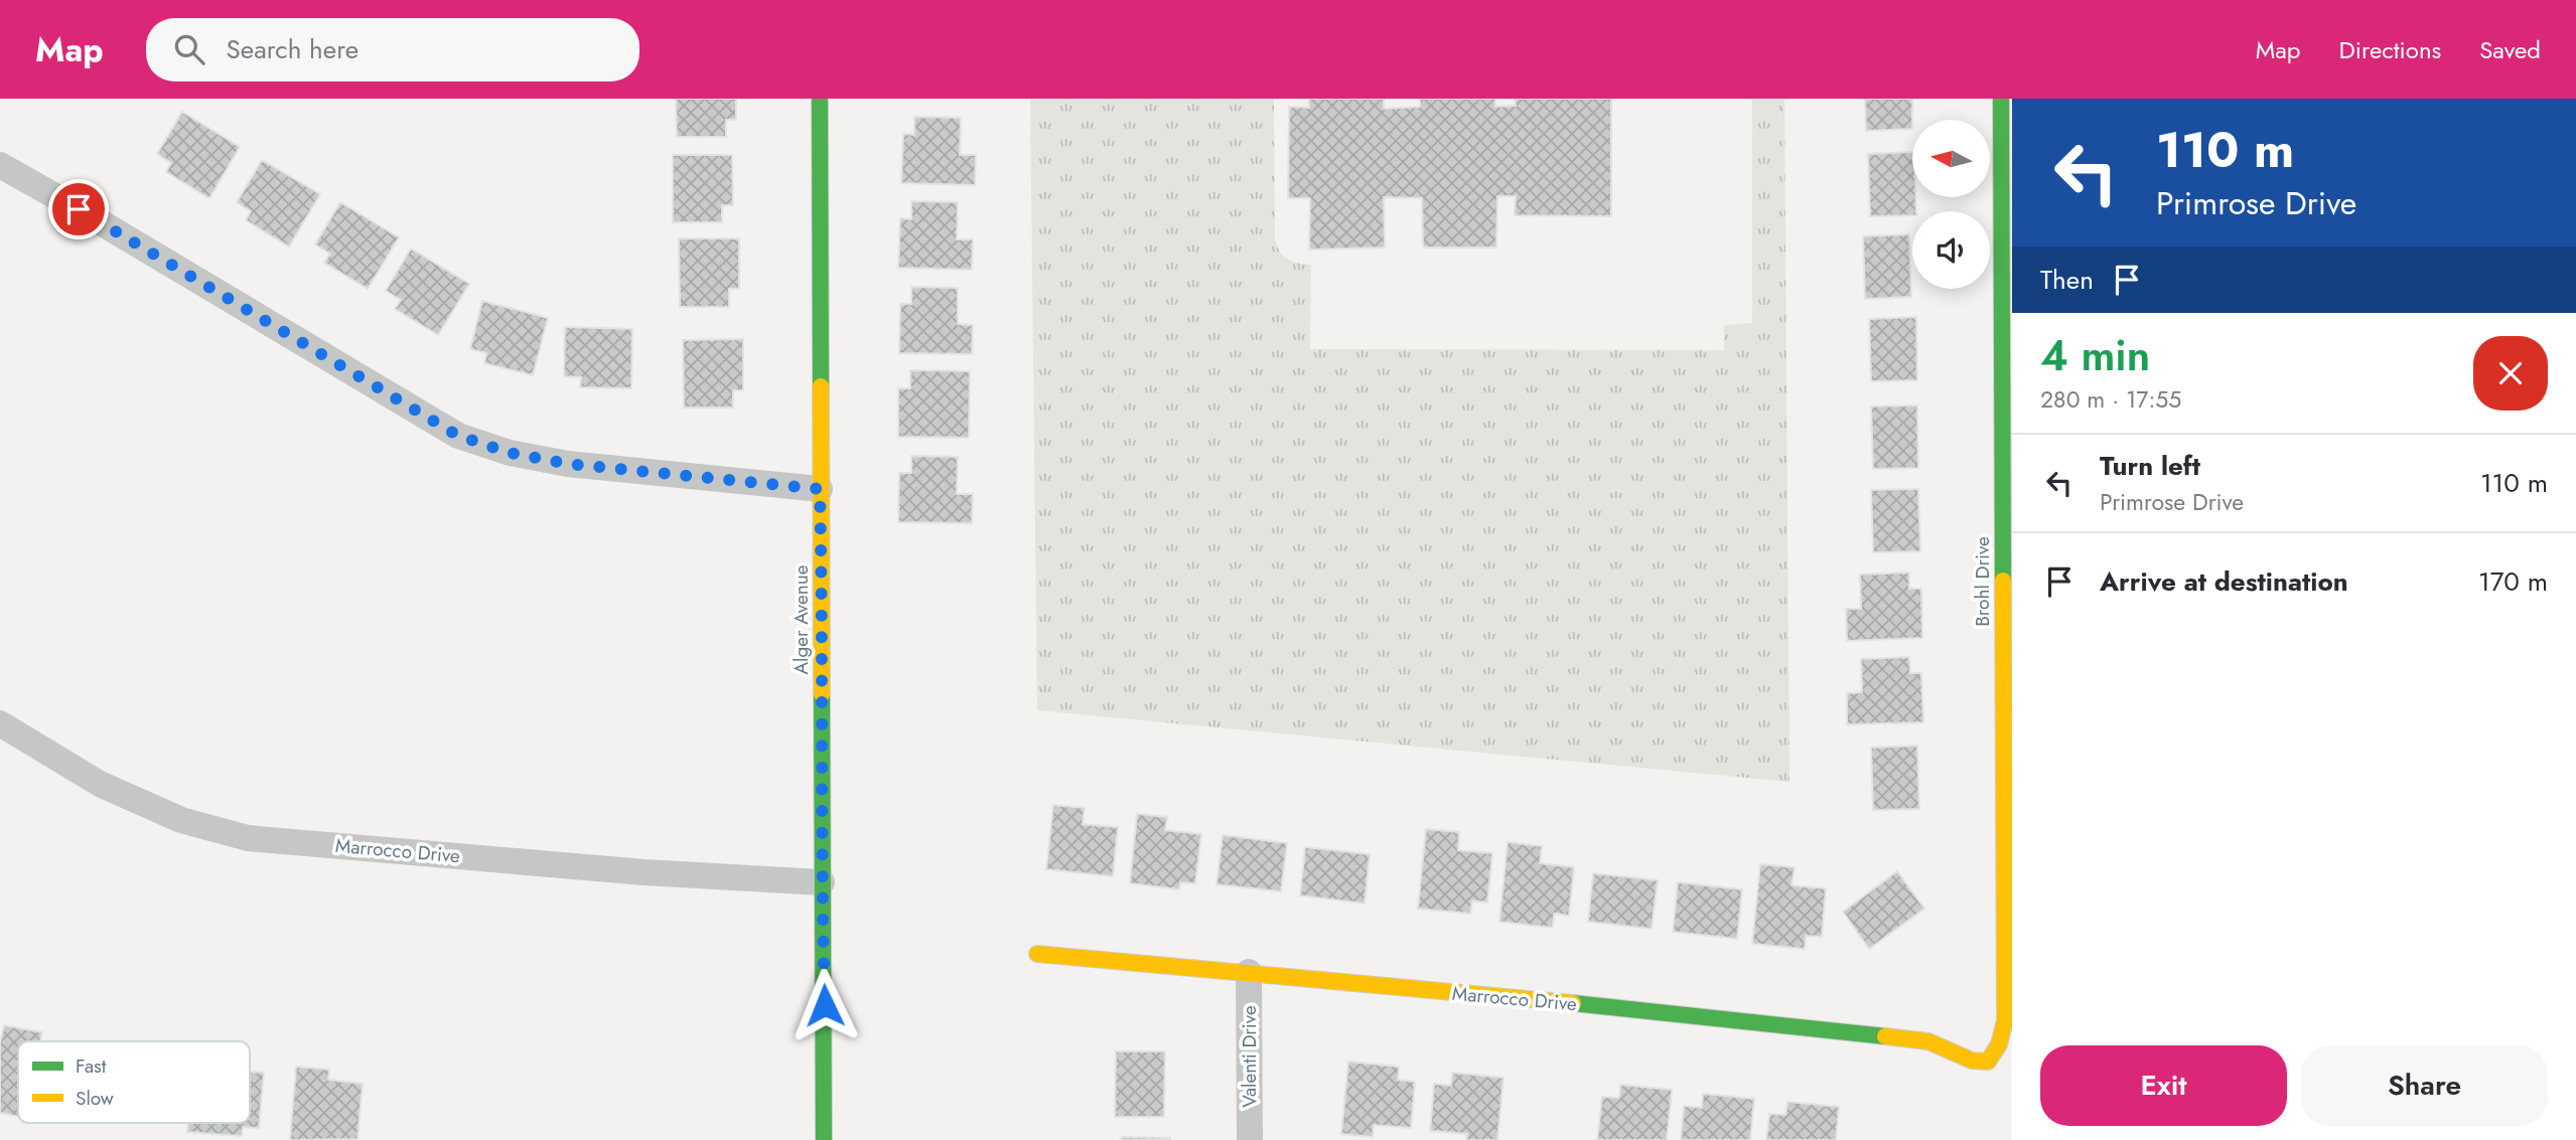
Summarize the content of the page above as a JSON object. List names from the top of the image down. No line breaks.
{"streets":{"street":["Brohl Drive","Alger Avenue","Marrocco Drive","Valenti Drive"]},"crossings":[["Brohl Drive","Marrocco Drive"],["Alger Avenue","Marrocco Drive"],["Marrocco Drive","Valenti Drive"]],"legend":["Fast","Slow"],"north":"left","page":{"header":"Map","search":"Search here","nav":["Map","Directions","Saved"],"turn":["110 m","Primrose Drive"],"then":"Then","heading":["4 min","280 m · 17:55"],"list":[{"name":"Turn left","note":"Primrose Drive","value":"110 m"},{"name":"Arrive at destination","value":"170 m"}],"buttons":["Exit","Share"]}}
